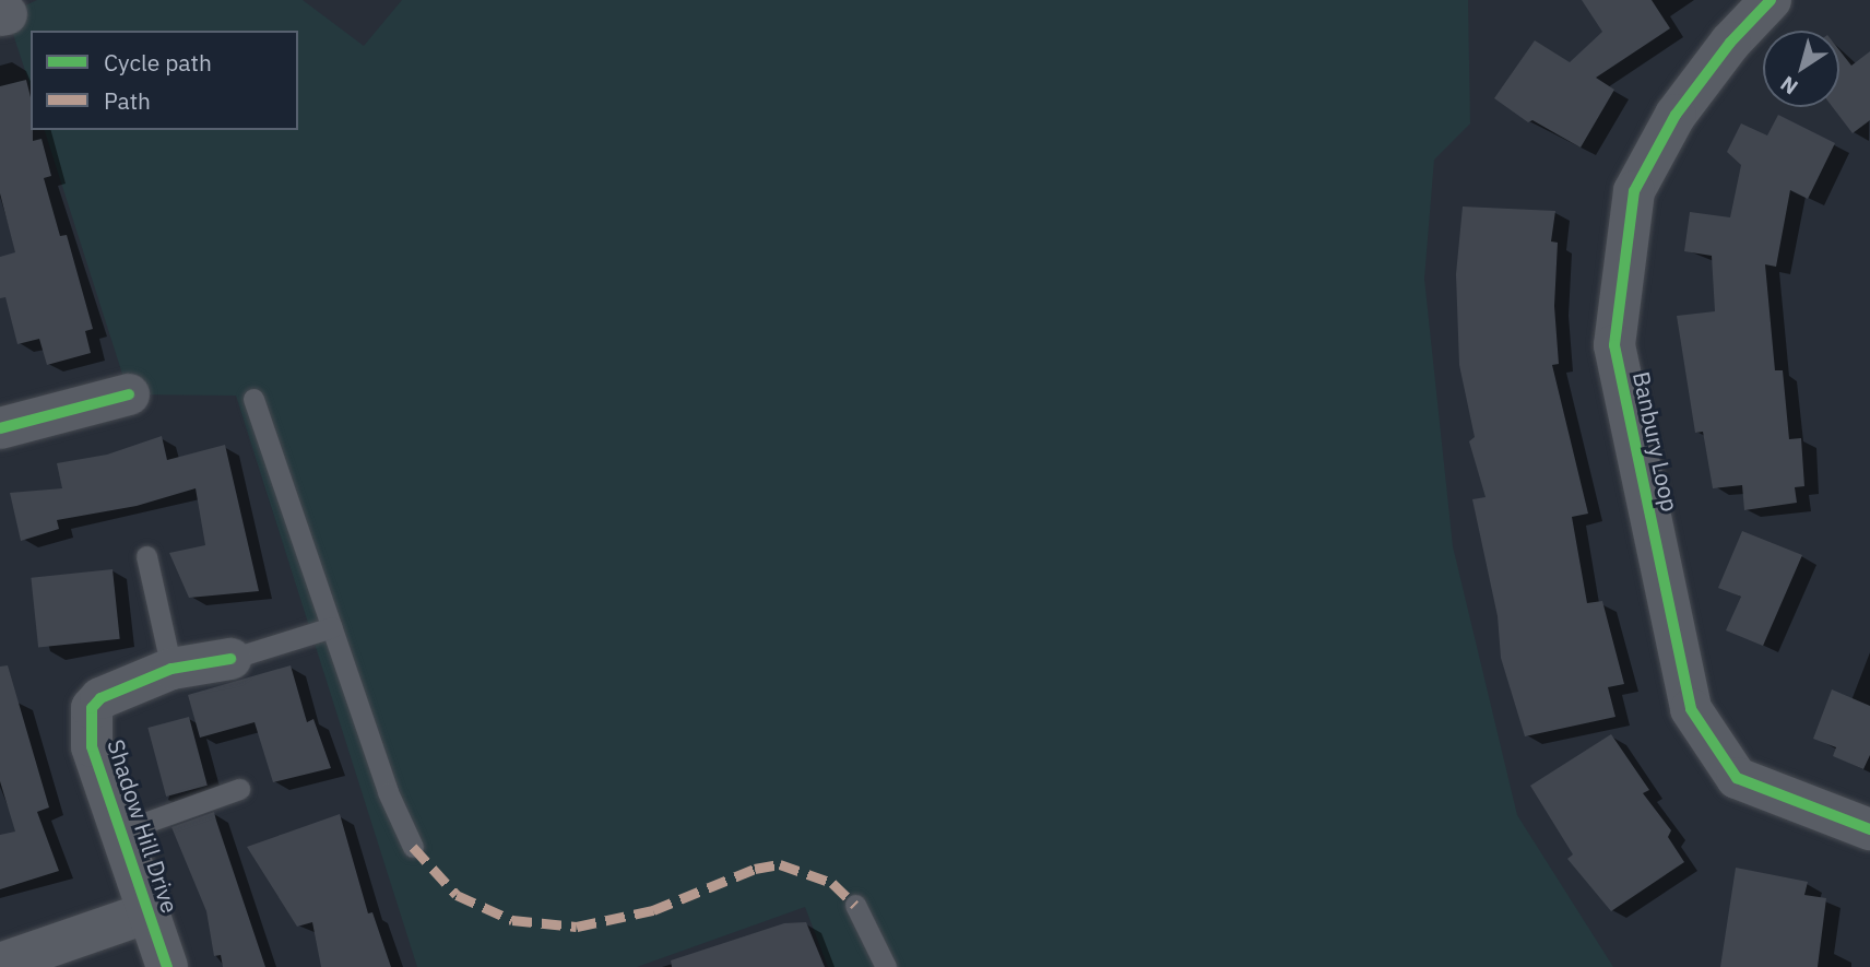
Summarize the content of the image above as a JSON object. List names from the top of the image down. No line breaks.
{"streets":{"street":["Banbury Loop","Shadow Hill Drive"]},"legend":["Cycle path","Path"],"north":"bottom left"}
